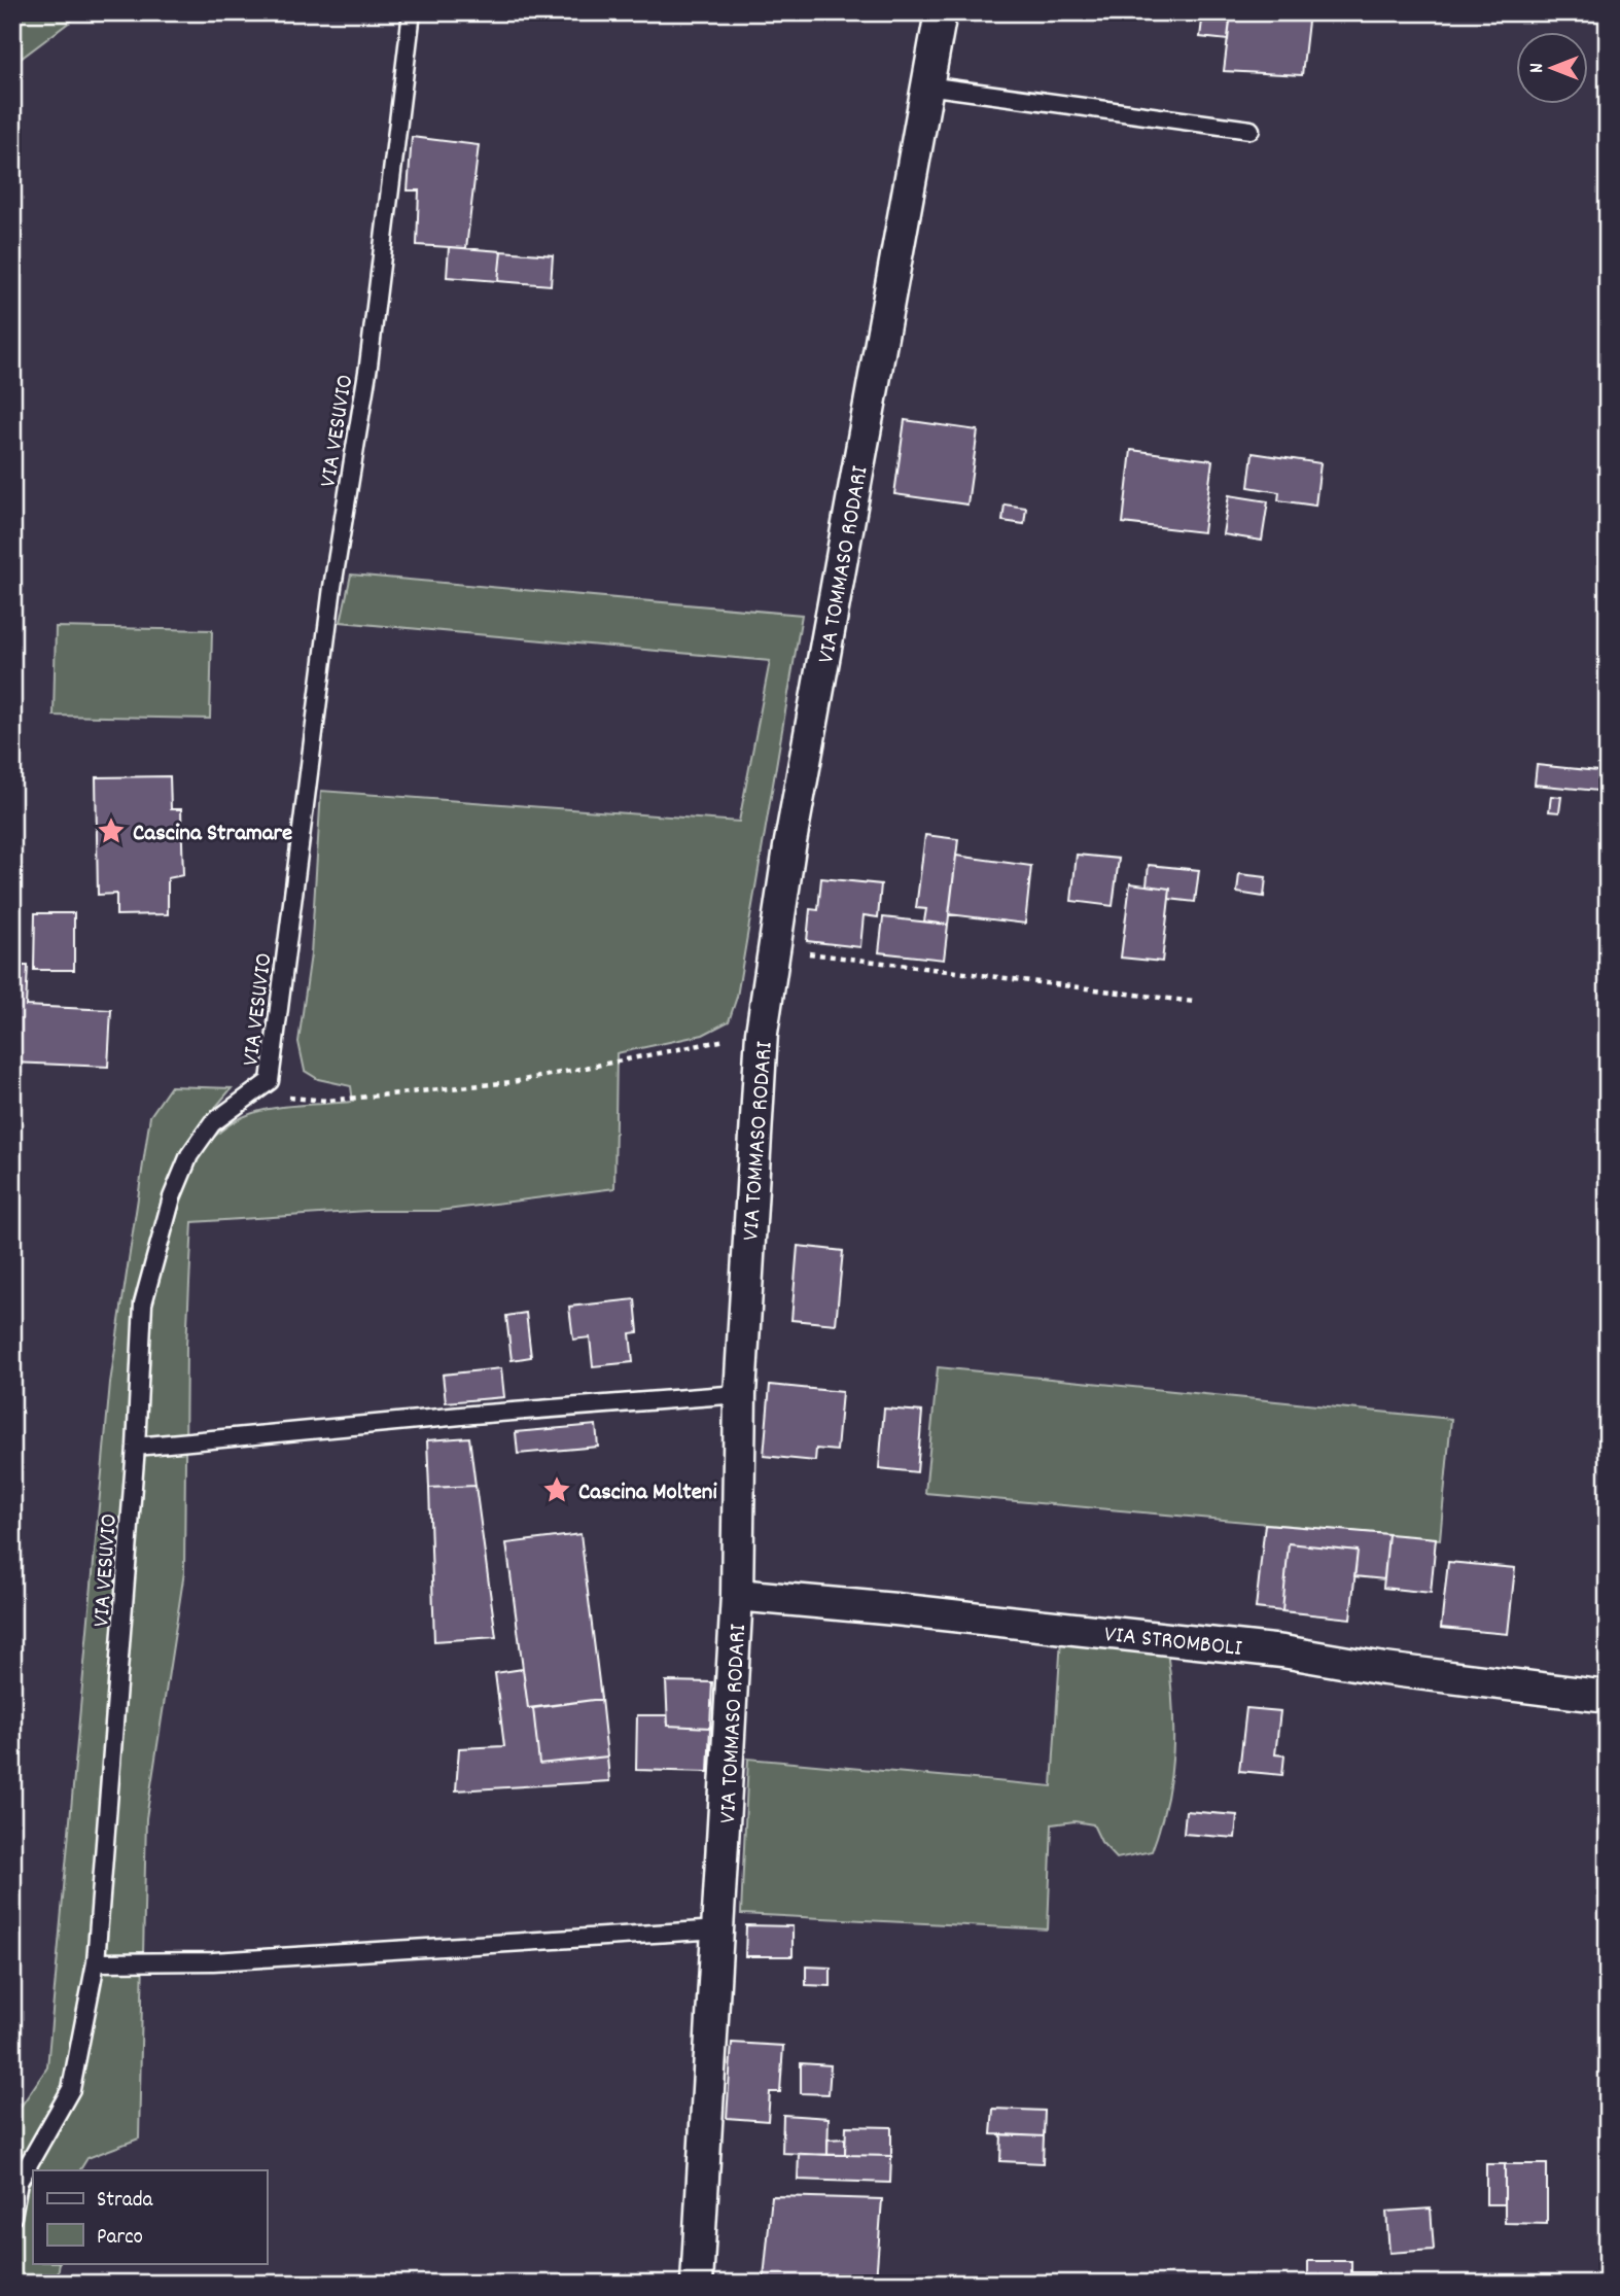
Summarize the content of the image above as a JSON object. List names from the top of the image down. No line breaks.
{"streets":{"street":["VIA TOMMASO RODARI","VIA STROMBOLI"],"lane":["VIA VESUVIO"]},"crossings":[["VIA TOMMASO RODARI","VIA STROMBOLI"]],"places":{"place":["Cascina Stramare","Cascina Molteni"]},"legend":["Strada","Parco"],"north":"left"}
